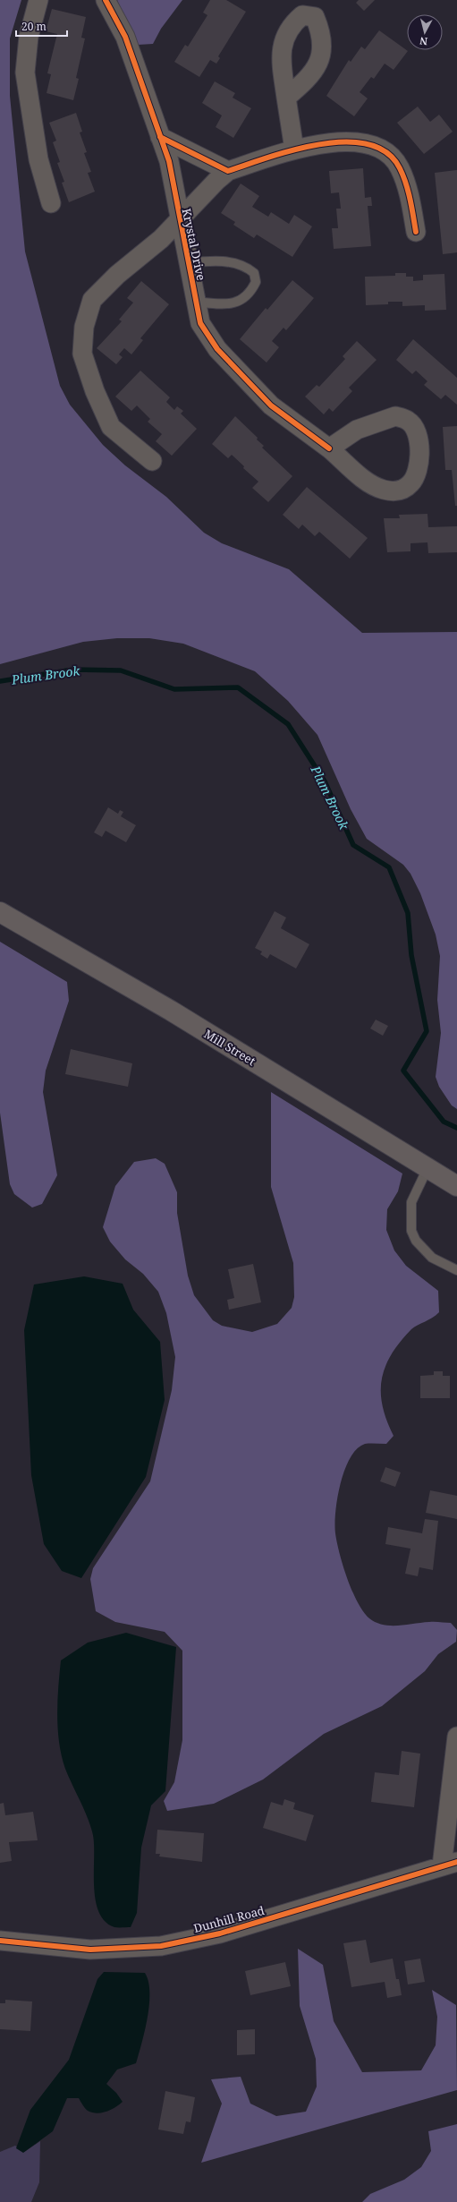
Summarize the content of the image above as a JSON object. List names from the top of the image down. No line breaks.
{"streets":{"main road":["Mill Street"],"street":["Krystal Drive","Dunhill Road"]},"water":["Plum Brook"],"scale_bar":"20 m","north":"bottom"}
